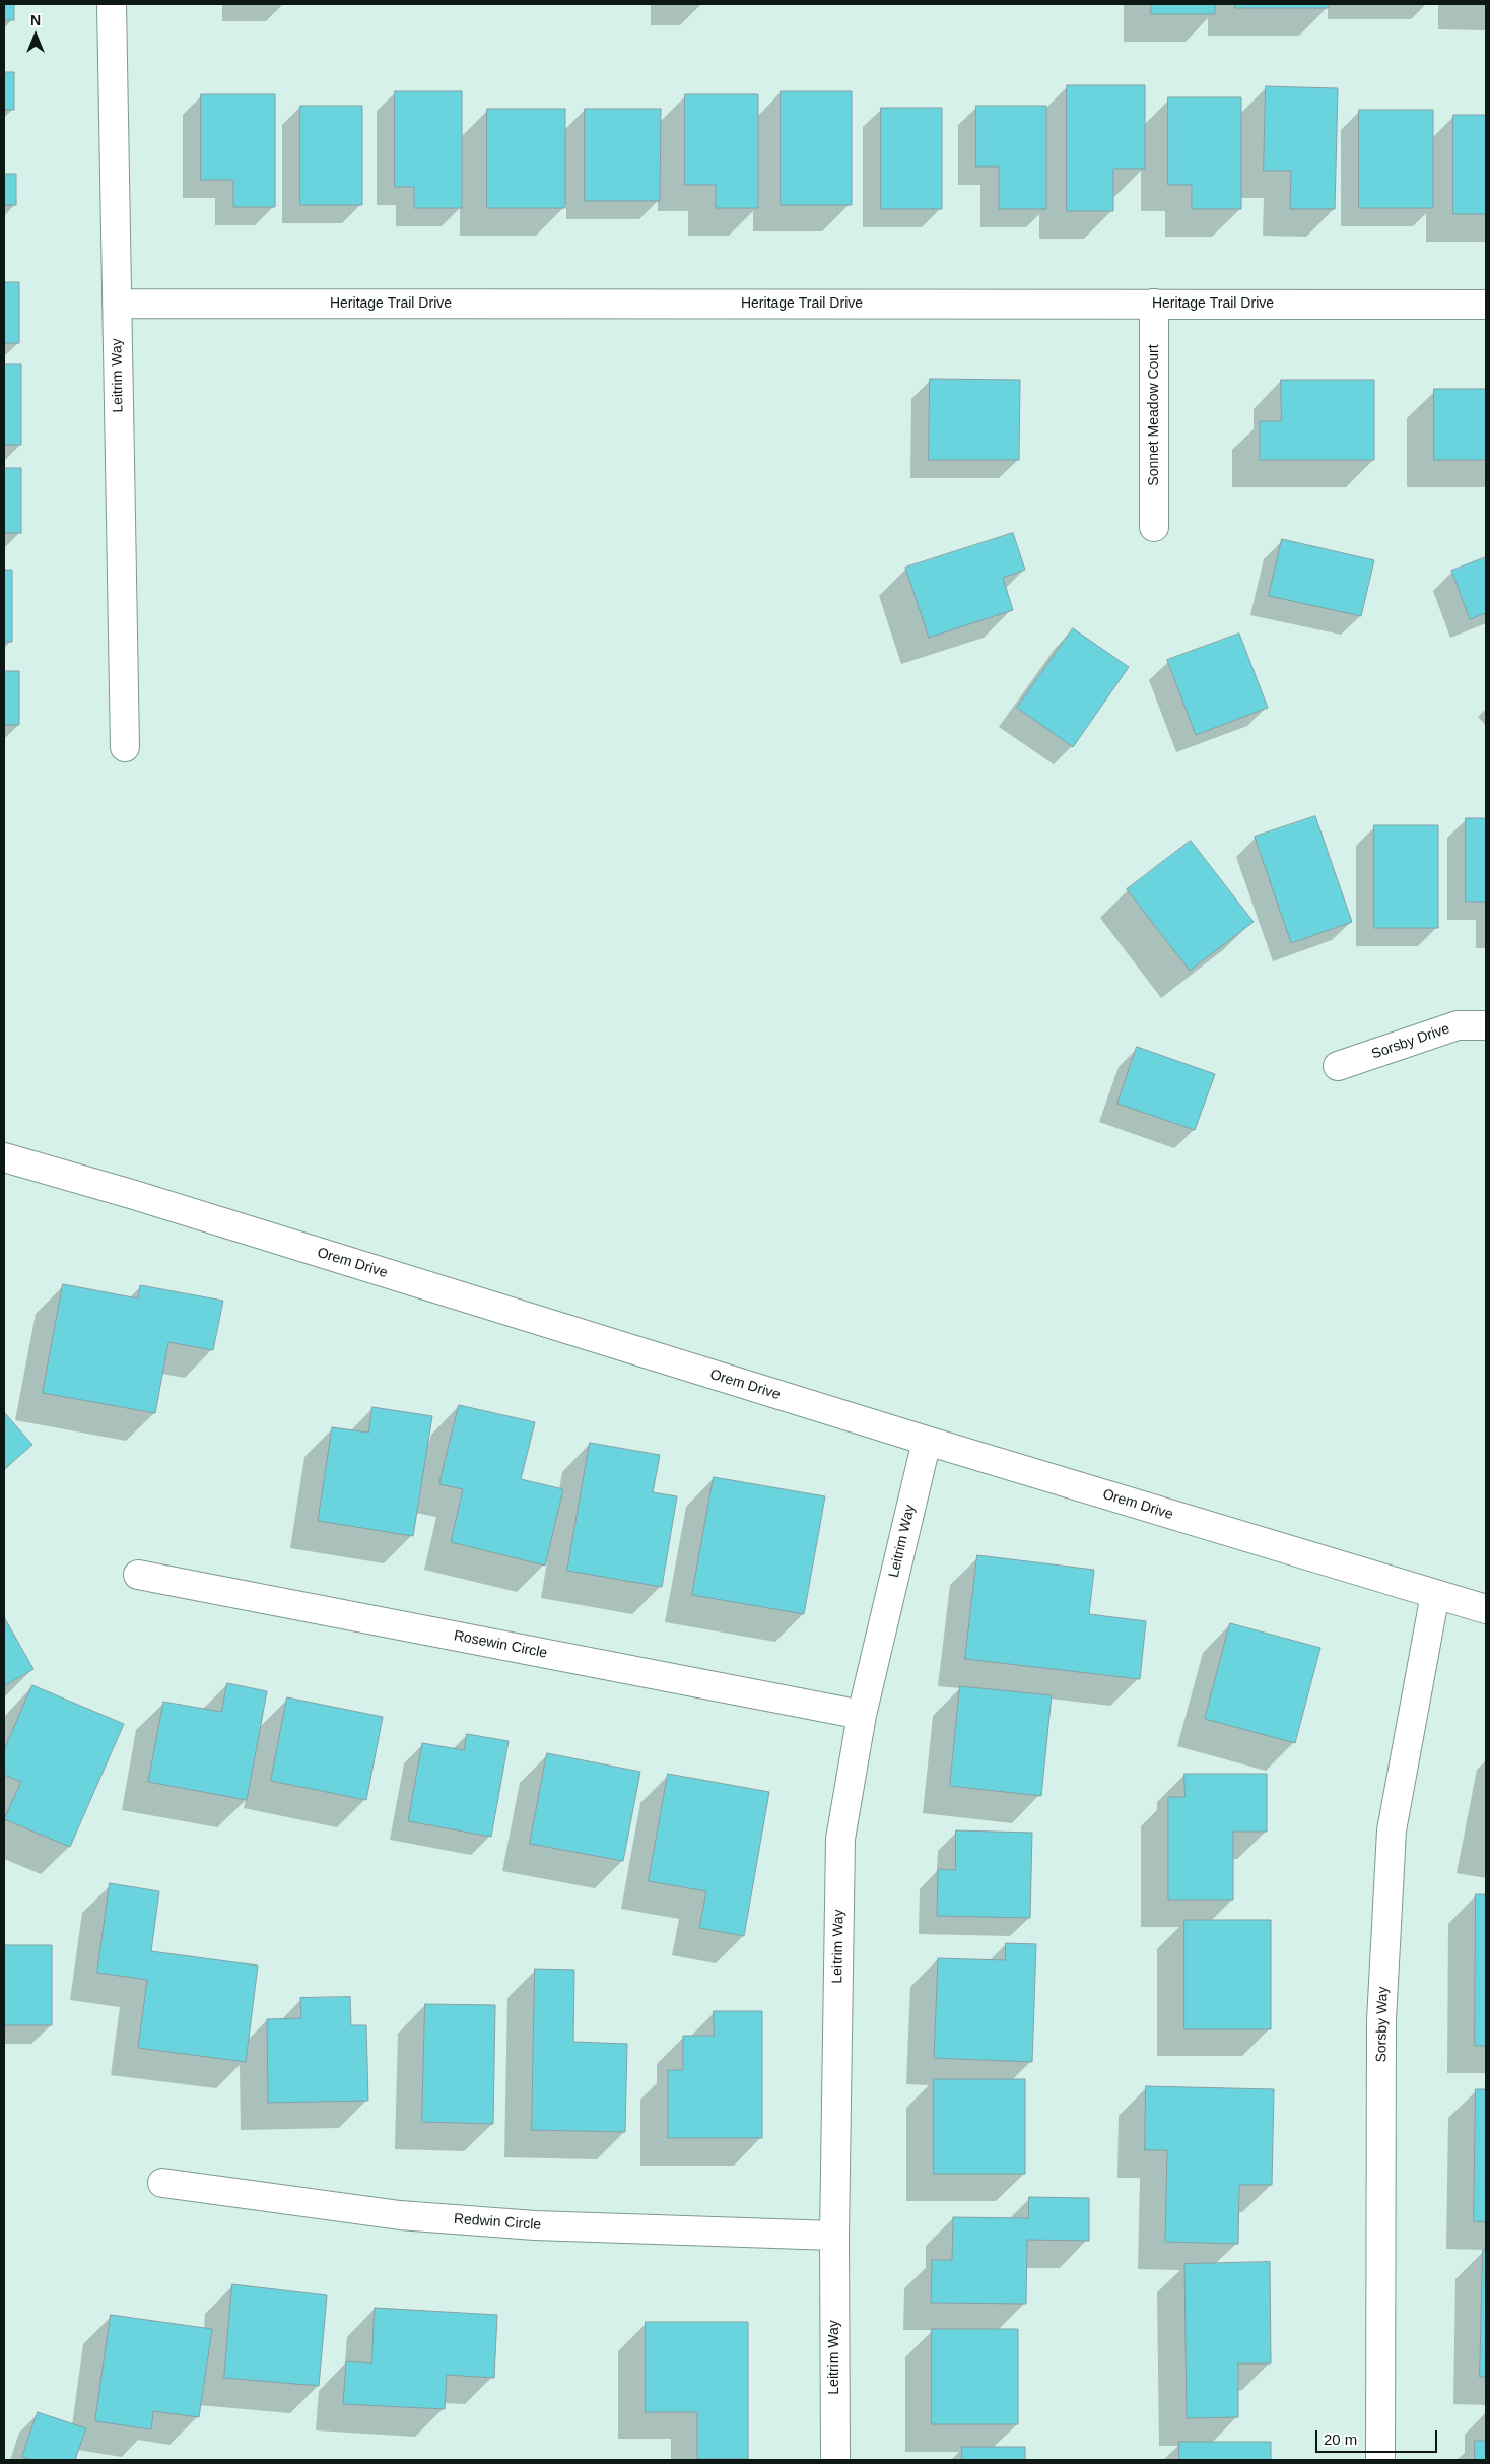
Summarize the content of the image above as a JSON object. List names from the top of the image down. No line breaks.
{"streets":{"street":["Heritage Trail Drive","Leitrim Way","Sonnet Meadow Court","Sorsby Drive","Orem Drive","Rosewin Circle","Sorsby Way","Redwin Circle"]},"crossings":[["Heritage Trail Drive","Leitrim Way"],["Heritage Trail Drive","Sonnet Meadow Court"],["Leitrim Way","Orem Drive"],["Leitrim Way","Rosewin Circle"],["Leitrim Way","Redwin Circle"],["Orem Drive","Sorsby Way"]],"scale_bar":"20 m","north":"top"}
